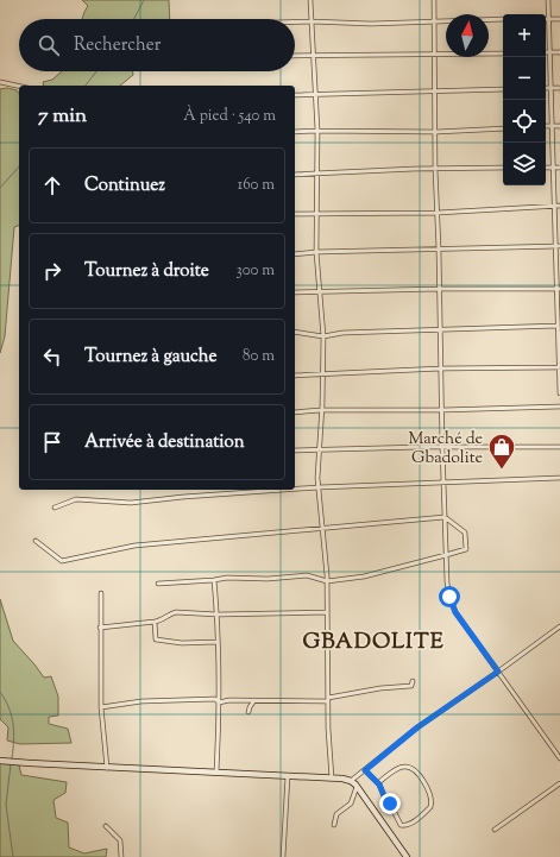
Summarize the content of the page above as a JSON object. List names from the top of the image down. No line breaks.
{"districts":["GBADOLITE"],"places":{"shop":["Marché de Gbadolite"]},"north":"top","page":{"map_buttons":["+","−"],"search":"Rechercher","heading":["7 min","À pied · 540 m"],"list":[["Continuez","160 m"],["Tournez à droite","300 m"],["Tournez à gauche","80 m"],"Arrivée à destination"]}}
